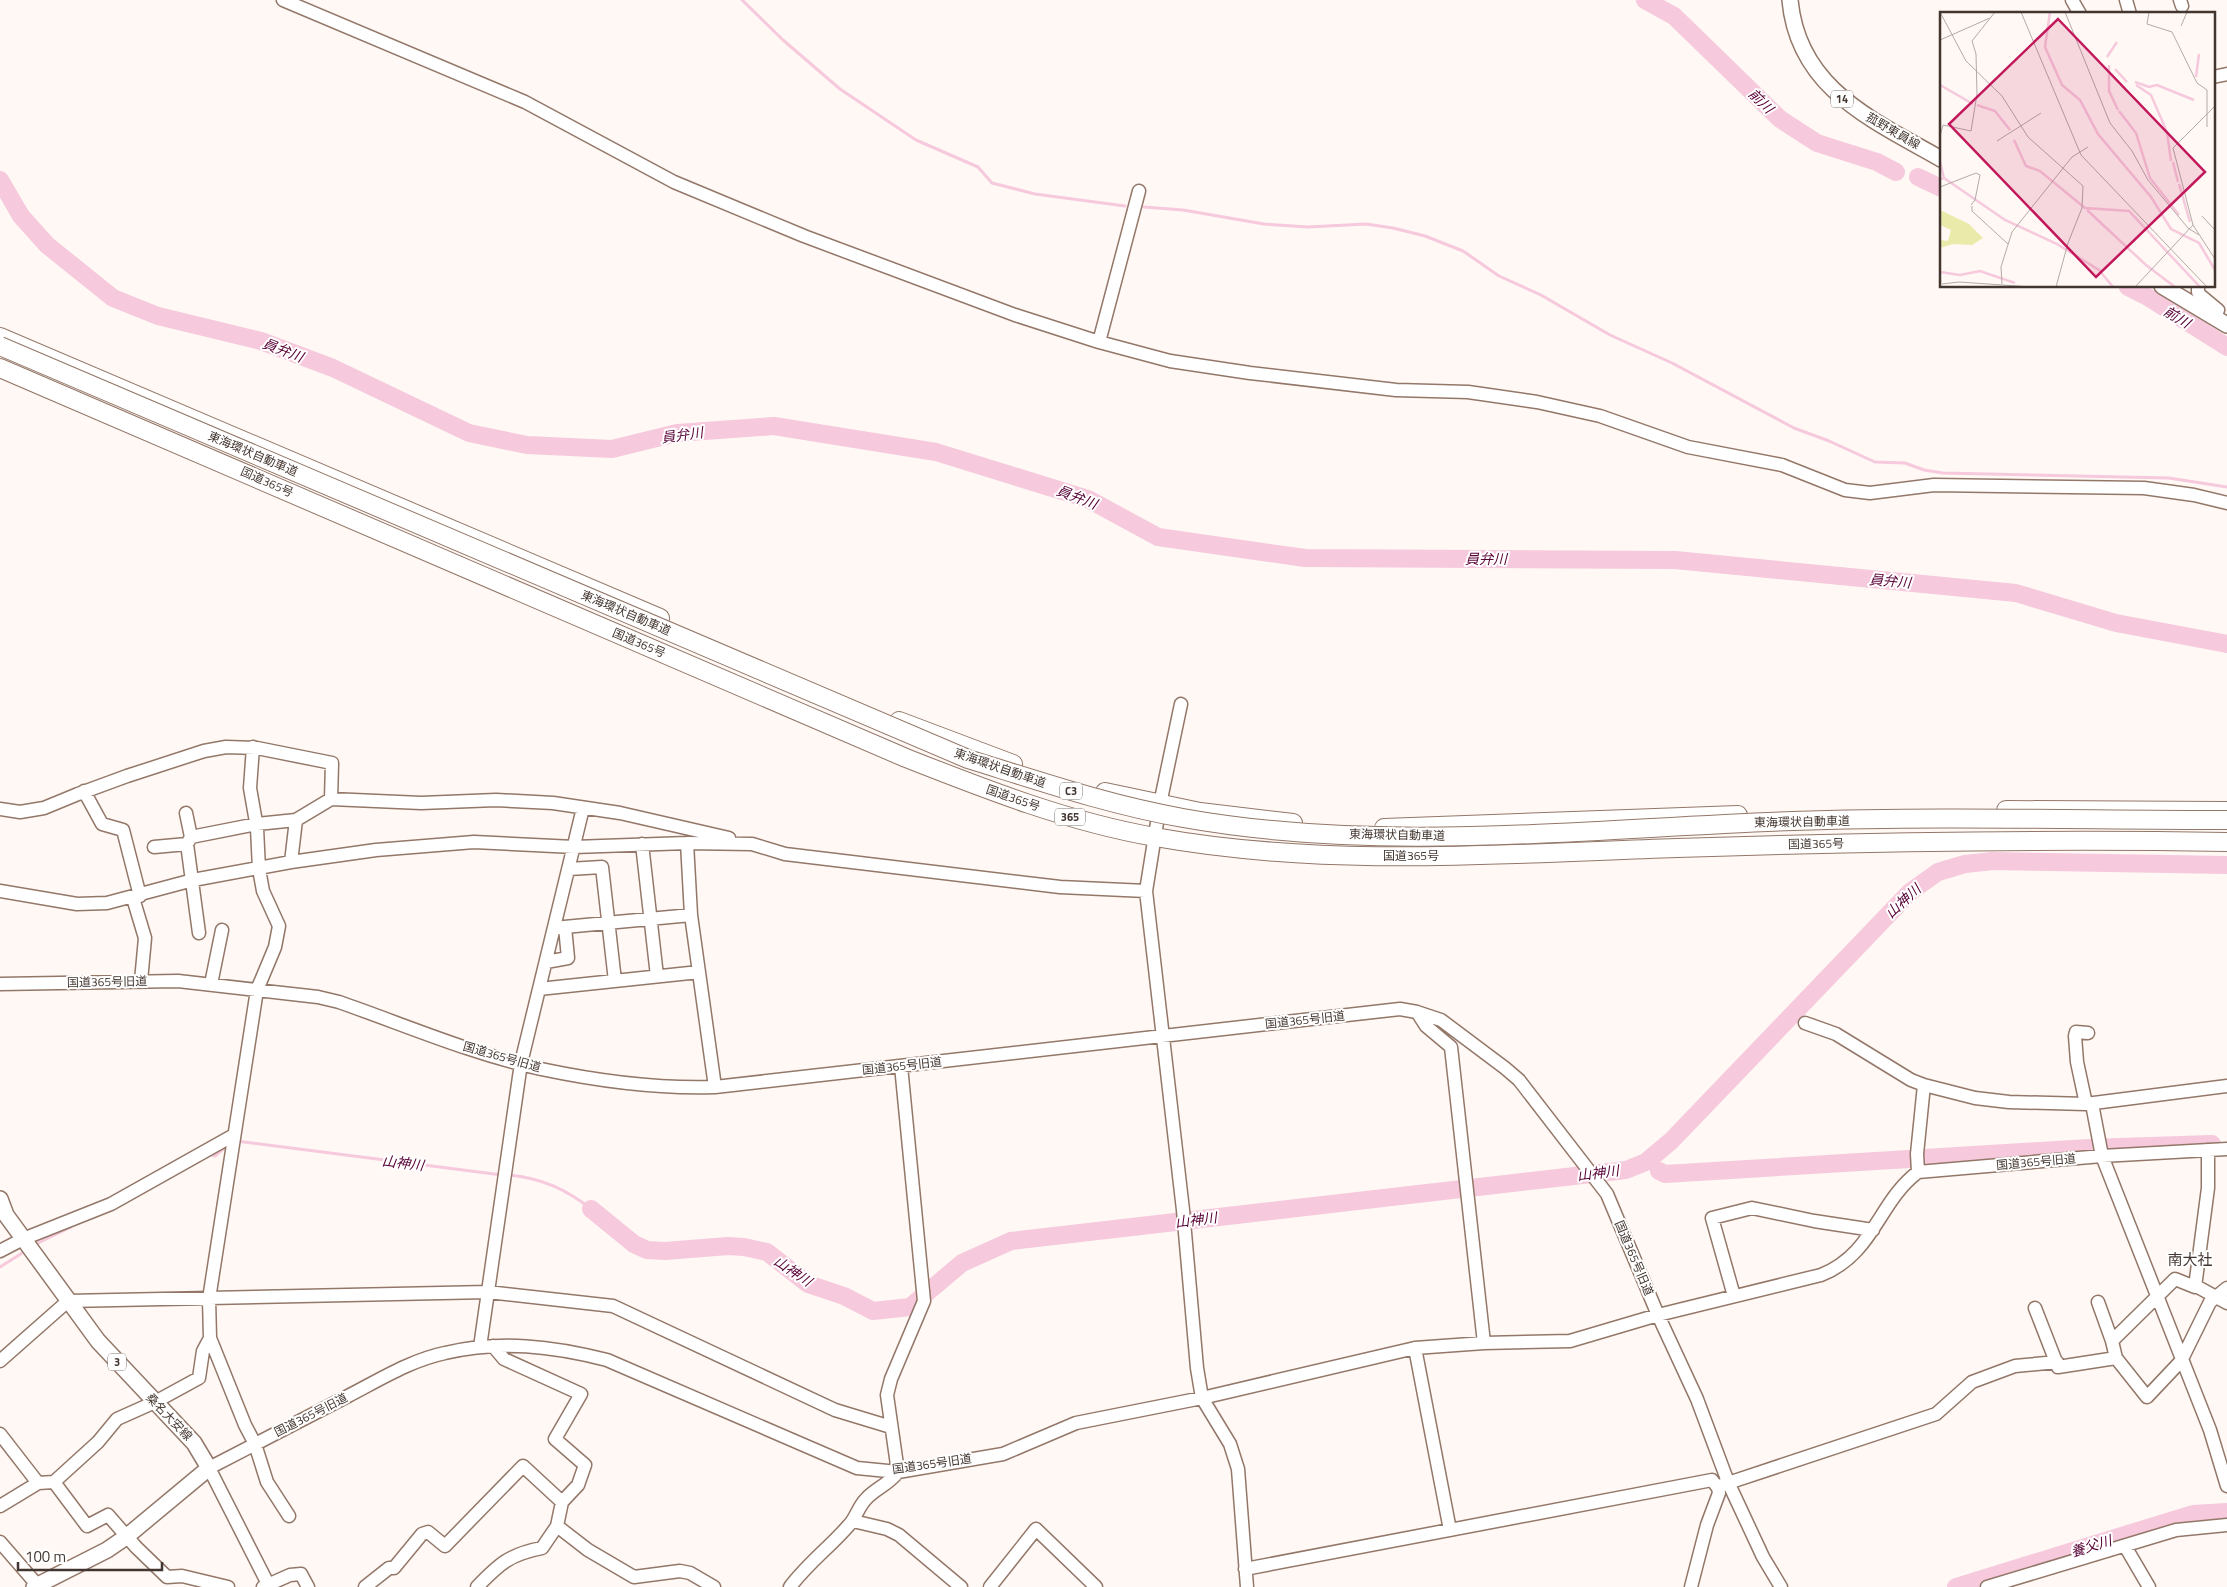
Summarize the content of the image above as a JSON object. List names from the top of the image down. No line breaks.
{"streets":{"highway":["東海環状自動車道","国道365号","C3","365"],"main road":["14","菰野東員線","3","桑名大安線"],"street":["国道365号旧道"]},"crossings":[["国道365号旧道","桑名大安線"]],"districts":["南大社"],"water":["前川","員弁川","山神川","養父川"],"scale_bar":"100 m"}
